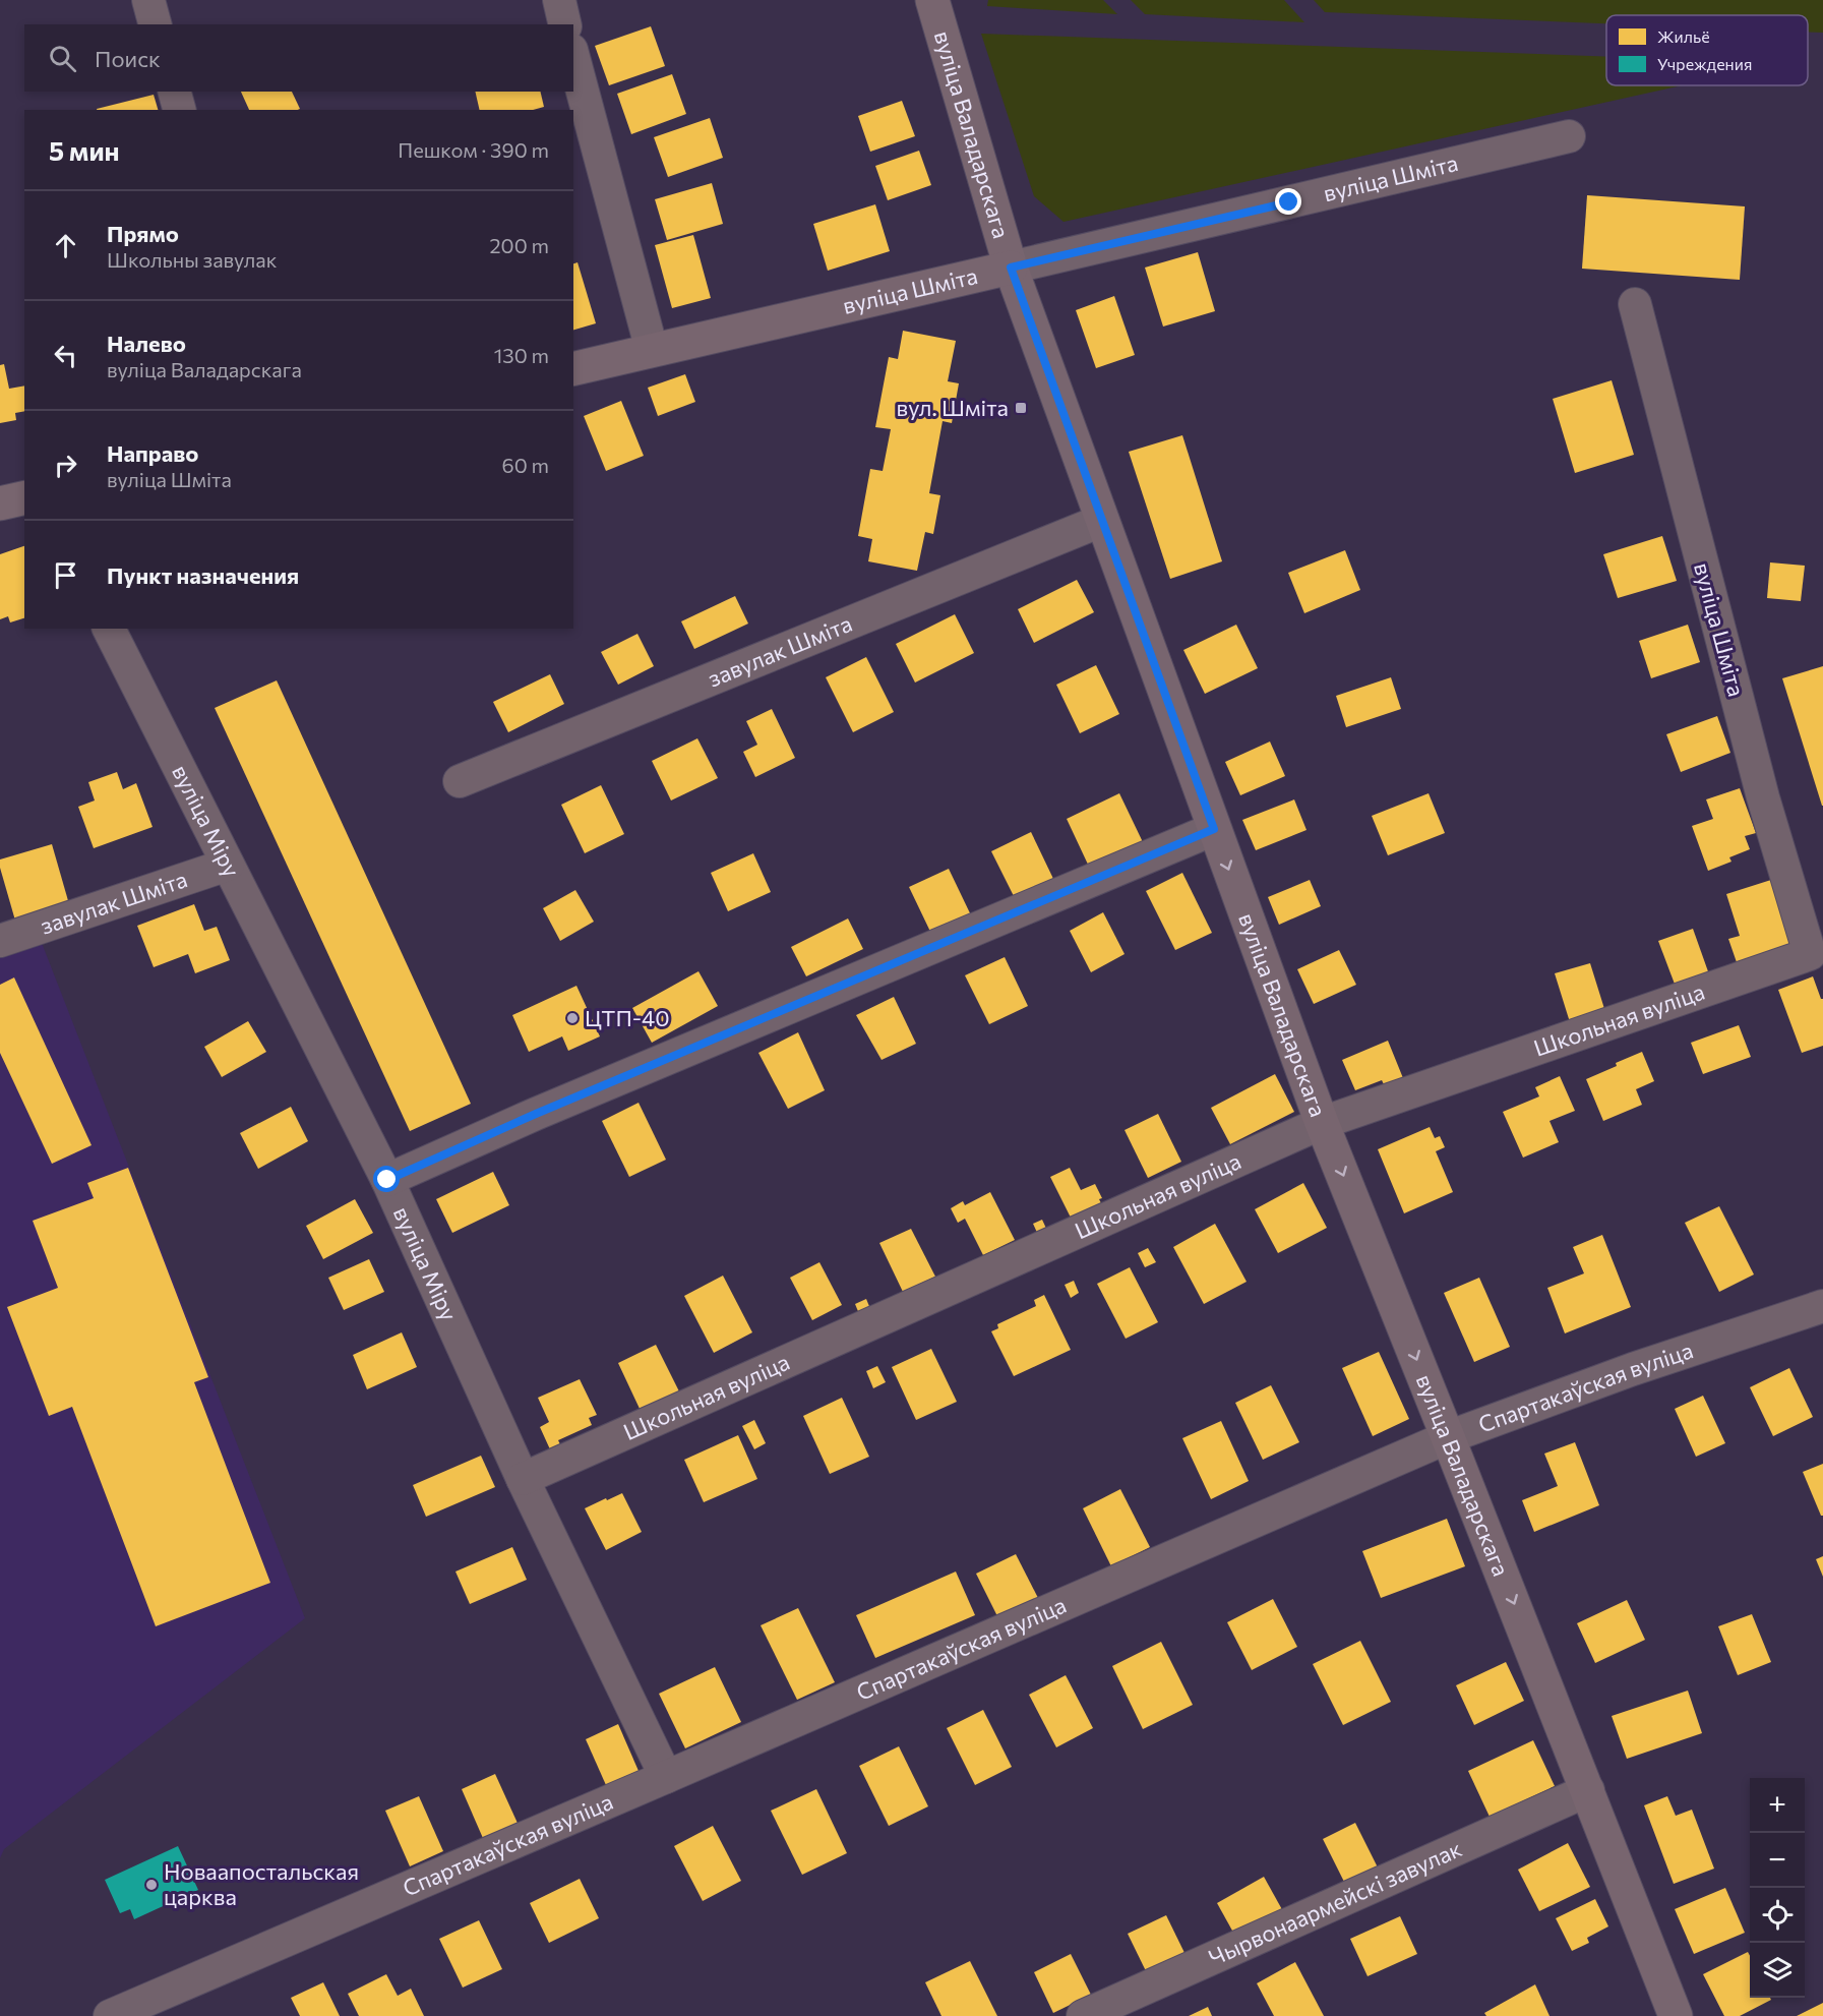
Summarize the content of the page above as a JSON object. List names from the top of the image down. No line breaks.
{"streets":{"main road":["вуліца Валадарскага","вуліца Шміта"],"street":["завулак Шміта","вуліца Міру","Школьная вуліца","Спартакаўская вуліца","Чырвонаармейскі завулак"]},"crossings":[["вуліца Валадарскага","вуліца Шміта"],["вуліца Валадарскага","завулак Шміта"],["вуліца Валадарскага","Школьная вуліца"],["вуліца Валадарскага","Спартакаўская вуліца"],["вуліца Валадарскага","Чырвонаармейскі завулак"],["вуліца Шміта","Школьная вуліца"],["завулак Шміта","вуліца Міру"],["вуліца Міру","Школьная вуліца"],["вуліца Міру","Спартакаўская вуліца"]],"one_way":["вуліца Валадарскага"],"places":{"transit":["вул. Шміта"],"other":["ЦТП-40","Новаапостальская царква"]},"legend":["Жильё","Учреждения"],"page":{"search":"Поиск","heading":["5 мин","Пешком · 390 m"],"list":[["Прямо","Школьны завулак","200 m"],["Налево","вуліца Валадарскага","130 m"],["Направо","вуліца Шміта","60 m"],"Пункт назначения"],"map_buttons":["+","−"]}}
